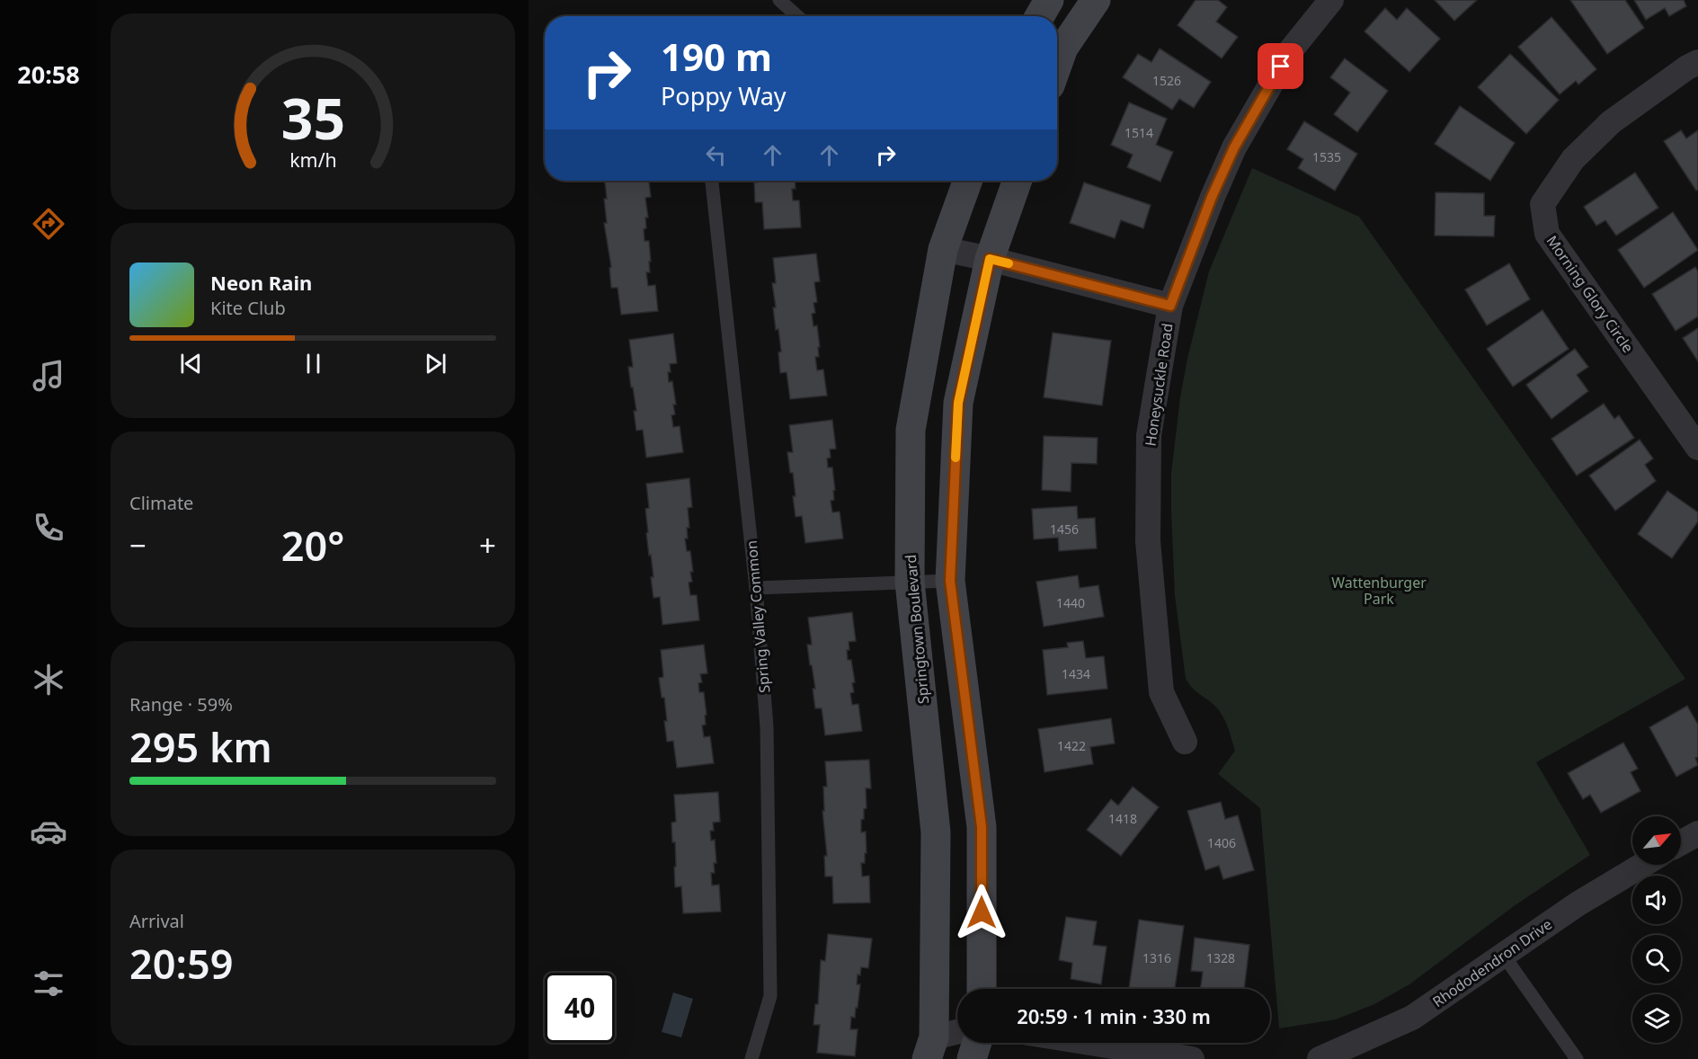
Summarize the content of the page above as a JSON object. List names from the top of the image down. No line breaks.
{"streets":{"street":["Morning Glory Circle","Honeysuckle Road","Springtown Boulevard","Rhododendron Drive"],"lane":["Spring Valley Common"]},"parks":["Wattenburger Park"],"house_numbers":["1526","1514","1535","1456","1440","1434","1422","1418","1406","1316","1328"],"north":"top right","page":{"tabs":"20:58","turn":["190 m","Poppy Way"],"song":["Neon Rain","Kite Club"],"tile":["Climate",["Range · 59%","295 km"],["Arrival","20:59"]],"heat":["−","20°","+"],"limit":"40","trip":"20:59 · 1 min · 330 m","gauge":["35","km/h"]}}
